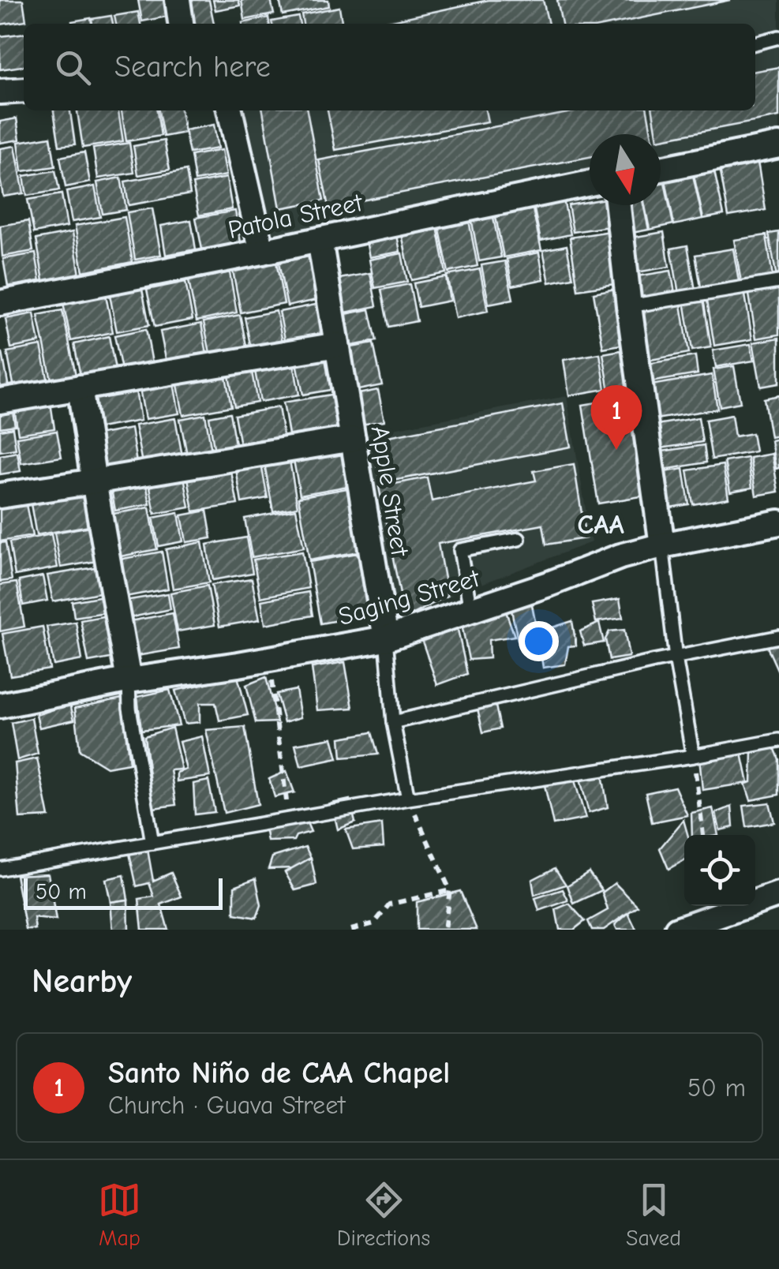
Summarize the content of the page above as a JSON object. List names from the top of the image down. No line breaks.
{"streets":{"street":["Patola Street","Apple Street","Saging Street"]},"crossings":[["Patola Street","Apple Street"],["Apple Street","Saging Street"]],"districts":["CAA"],"scale_bar":"50 m","north":"bottom","page":{"search":"Search here","pins":"1","scale":"50 m","heading":"Nearby","list":[{"mark":"1","name":"Santo Niño de CAA Chapel","note":"Church · Guava Street","value":"50 m"}],"nav":["Map","Directions","Saved"]}}
